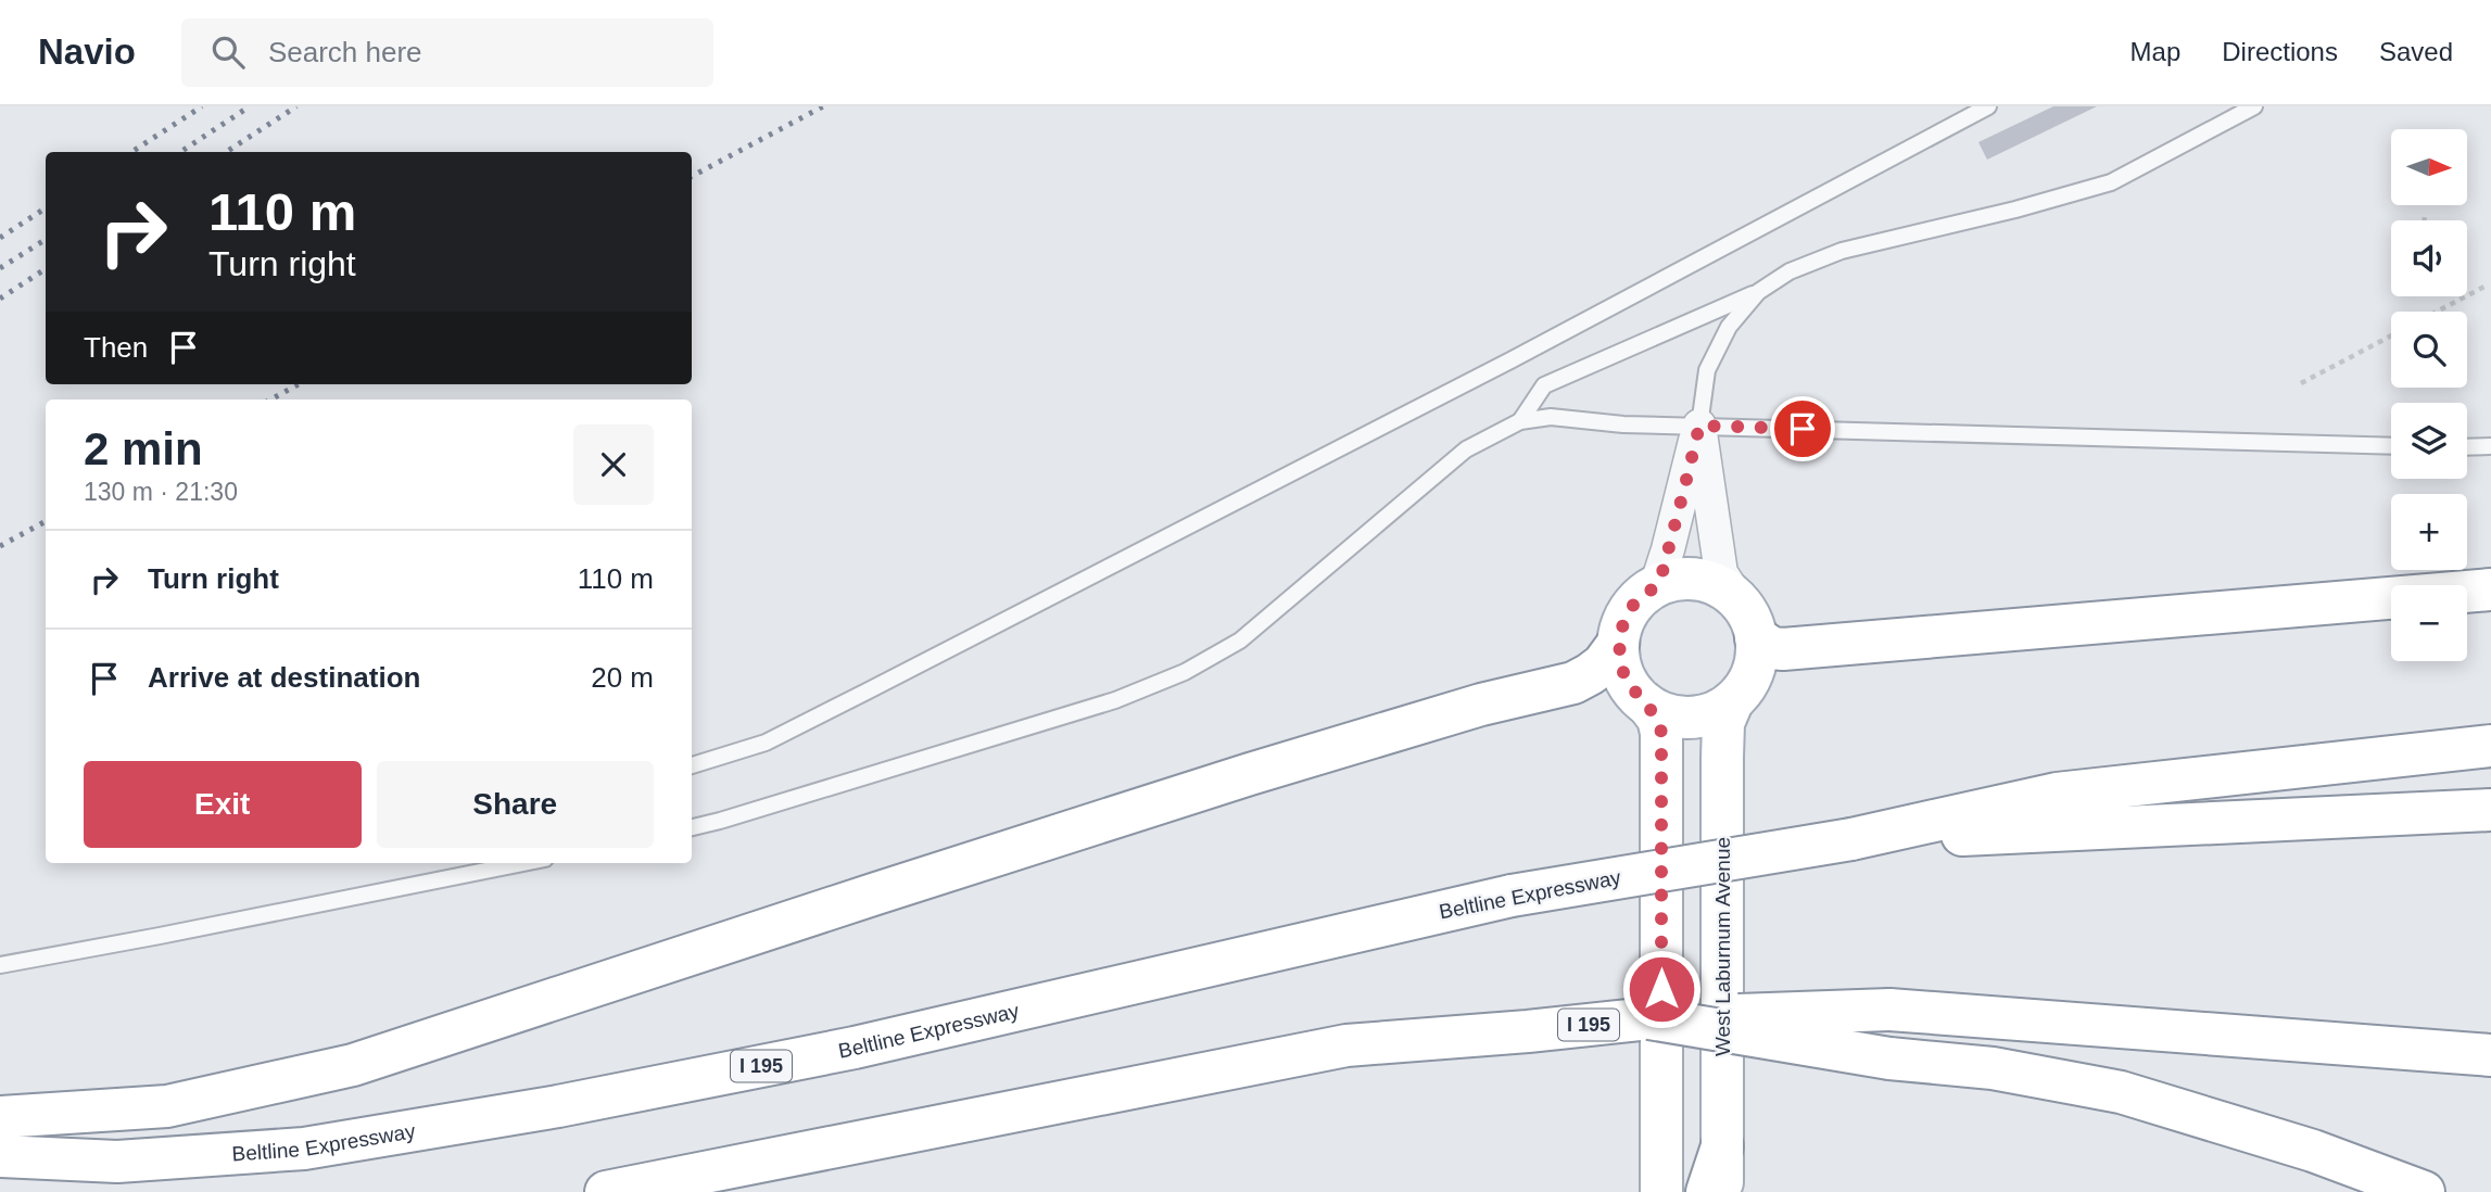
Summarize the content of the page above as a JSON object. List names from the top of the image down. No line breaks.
{"streets":{"main road":["Beltline Expressway","West Laburnum Avenue","I 195"]},"north":"right","page":{"header":"Navio","search":"Search here","nav":["Map","Directions","Saved"],"map_buttons":["+","−"],"turn":["110 m","Turn right"],"then":"Then","heading":["2 min","130 m · 21:30"],"list":[{"name":"Turn right","value":"110 m"},{"name":"Arrive at destination","value":"20 m"}],"buttons":["Exit","Share"]}}
